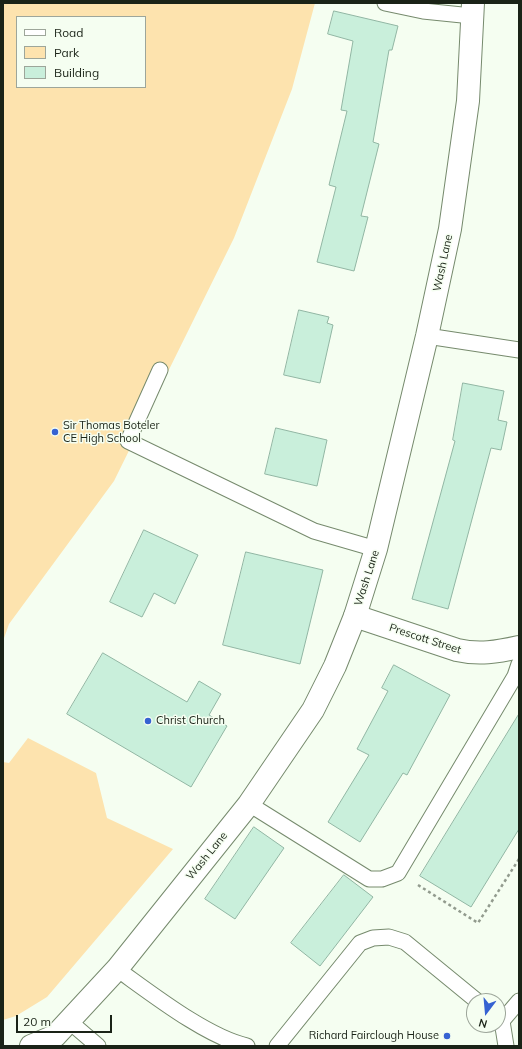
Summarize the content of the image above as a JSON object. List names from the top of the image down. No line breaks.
{"streets":{"street":["Wash Lane","Prescott Street"]},"crossings":[["Wash Lane","Prescott Street"]],"places":["Sir Thomas Boteler CE High School","Christ Church","Richard Fairclough House"],"legend":["Road","Park","Building"],"scale_bar":"20 m","north":"bottom"}
